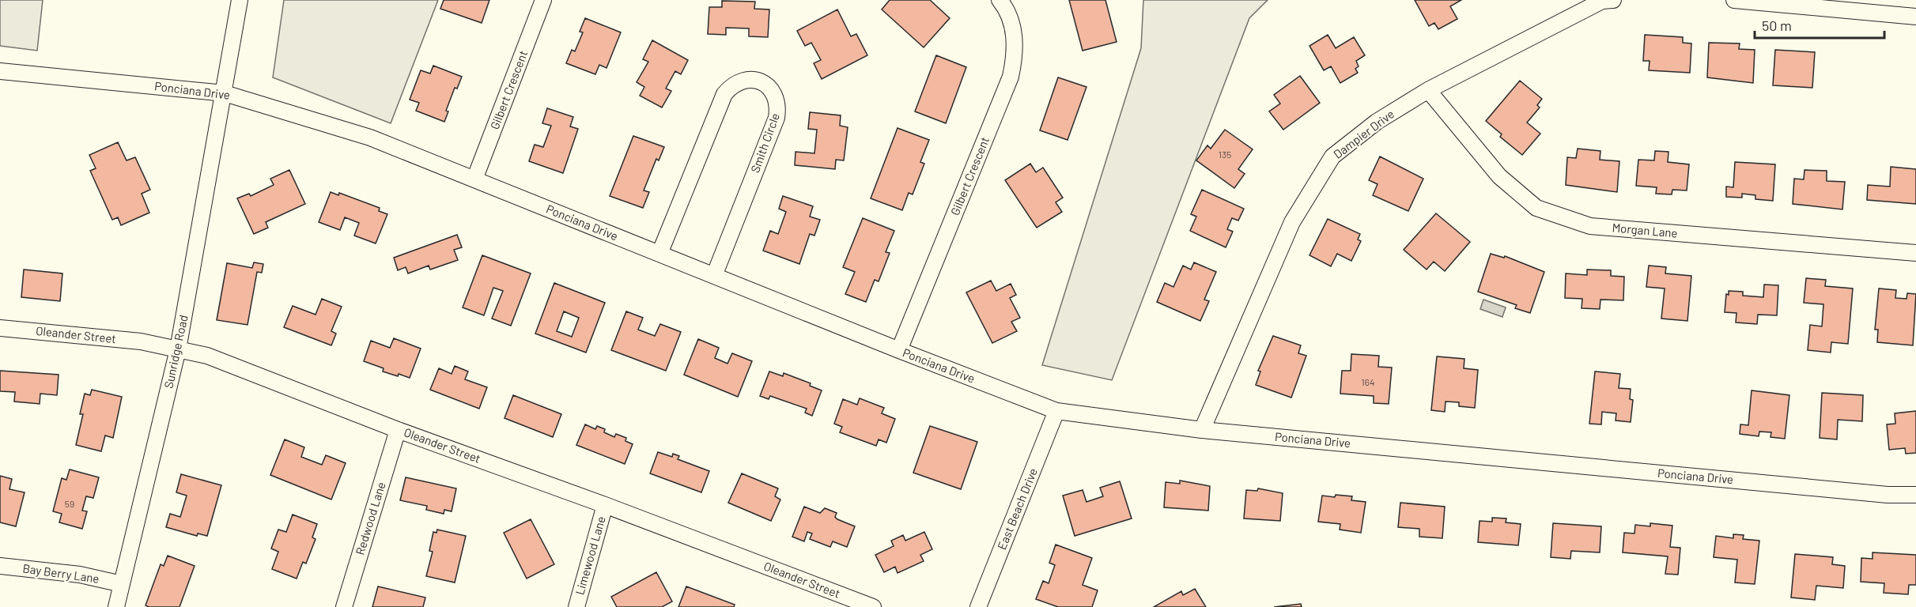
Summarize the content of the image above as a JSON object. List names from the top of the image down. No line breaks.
{"streets":{"street":["Gilbert Crescent","Ponciana Drive","Dampier Drive","Smith Circle","Morgan Lane","Oleander Street","Sunridge Road","East Beach Drive","Redwood Lane","Limewood Lane","Bay Berry Lane"]},"crossings":[["Gilbert Crescent","Ponciana Drive"],["Ponciana Drive","Dampier Drive"],["Ponciana Drive","Smith Circle"],["Ponciana Drive","Sunridge Road"],["Ponciana Drive","East Beach Drive"],["Dampier Drive","Morgan Lane"],["Oleander Street","Sunridge Road"],["Oleander Street","Redwood Lane"],["Oleander Street","Limewood Lane"],["Sunridge Road","Bay Berry Lane"]],"house_numbers":["135","164","59"],"scale_bar":"50 m"}
